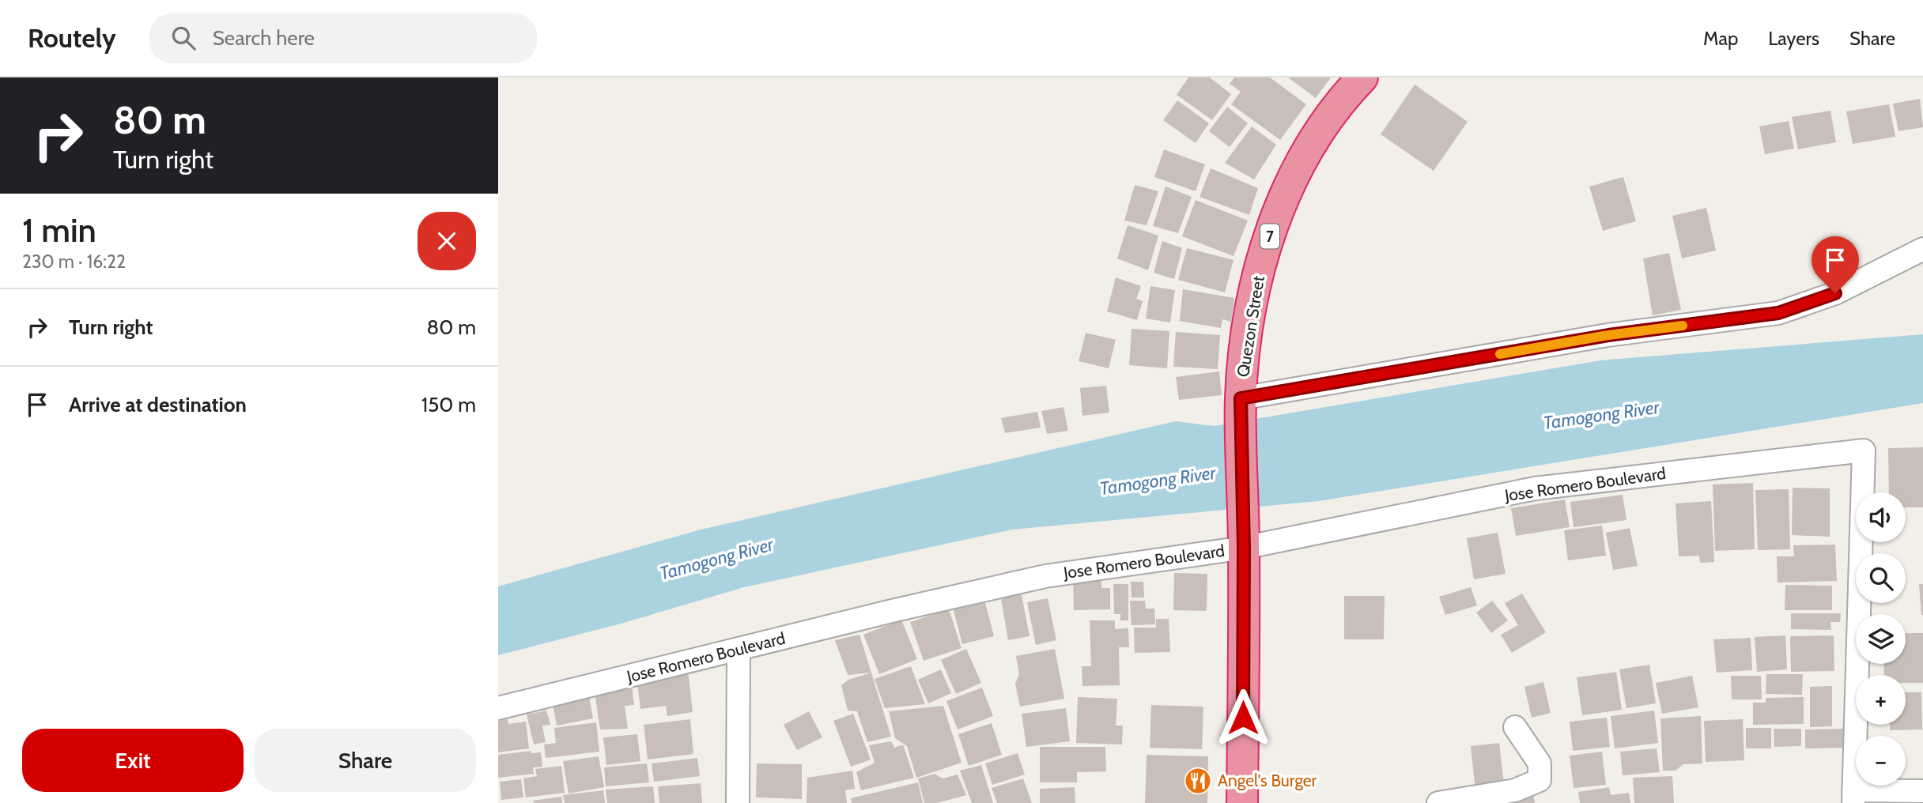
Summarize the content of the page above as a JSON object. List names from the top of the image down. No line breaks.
{"streets":{"highway":["7","Quezon Street"],"street":["Jose Romero Boulevard"]},"crossings":[["Quezon Street","Jose Romero Boulevard"]],"water":["Tamogong River"],"places":{"restaurant":["Angel's Burger"]},"page":{"header":"Routely","search":"Search here","nav":["Map","Layers","Share"],"turn":["80 m","Turn right"],"heading":["1 min","230 m · 16:22"],"list":[{"name":"Turn right","value":"80 m"},{"name":"Arrive at destination","value":"150 m"}],"map_buttons":["+","−"],"buttons":["Exit","Share"]}}
